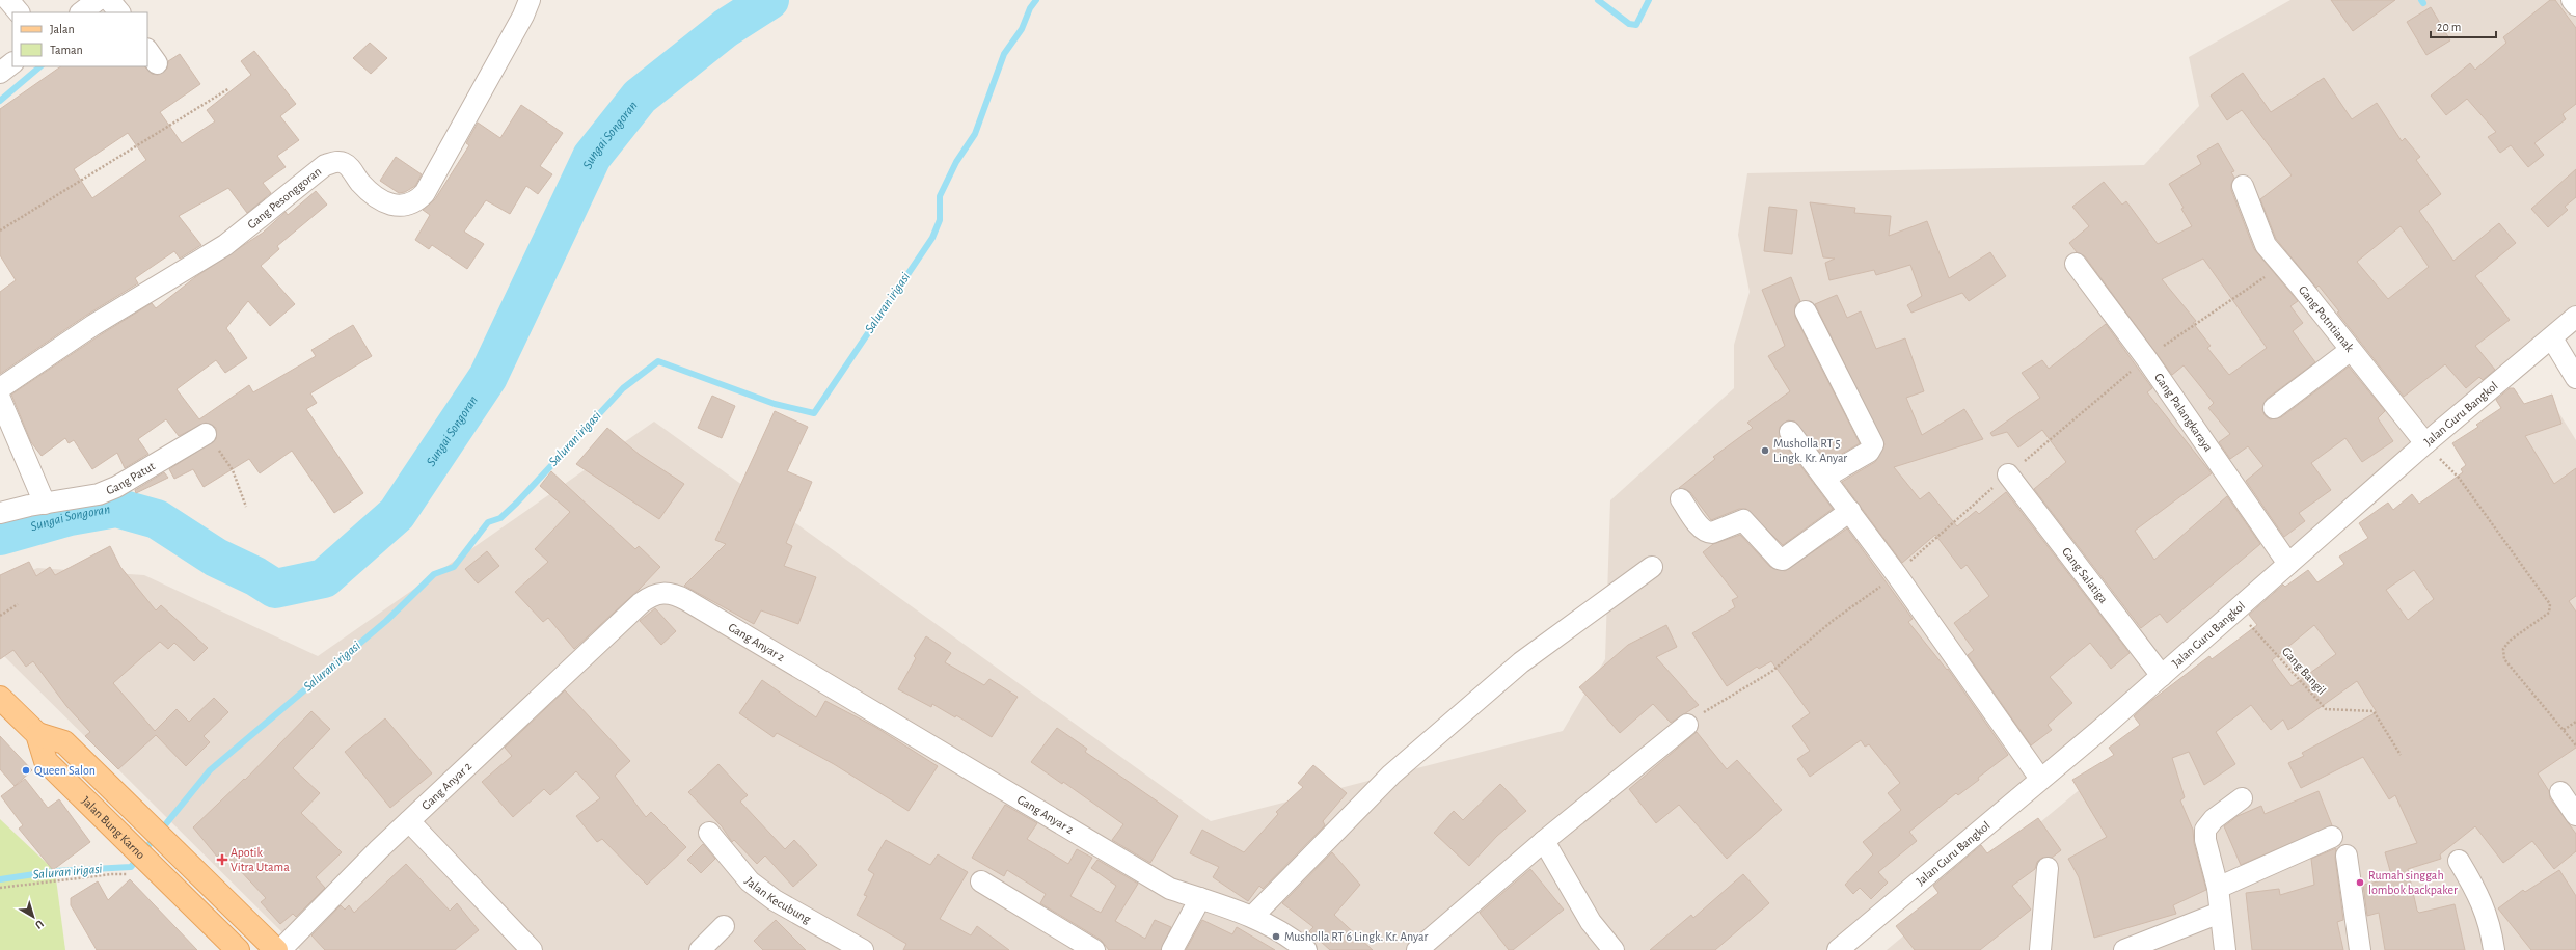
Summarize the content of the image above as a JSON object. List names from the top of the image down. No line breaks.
{"streets":{"main road":["Jalan Bung Karno"],"street":["Gang Pesonggoran","Gang Potntianak","Gang Palangkaraya","Jalan Guru Bangkol","Gang Patut","Gang Salatiga","Gang Anyar 2","Jalan Kecubung"],"path":["Gang Bangil"]},"crossings":[["Gang Potntianak","Jalan Guru Bangkol"],["Gang Palangkaraya","Jalan Guru Bangkol"],["Jalan Guru Bangkol","Gang Salatiga"],["Jalan Guru Bangkol","Gang Bangil"]],"water":["Sungai Songoran","Saluran irigasi"],"places":{"other":["Musholla RT 5 Lingk. Kr. Anyar","Queen Salon","Rumah singgah lombok backpaker","Musholla RT 6 Lingk. Kr. Anyar"],"health":["Apotik Vitra Utama"]},"legend":["Jalan","Taman"],"scale_bar":"20 m","north":"bottom right"}
